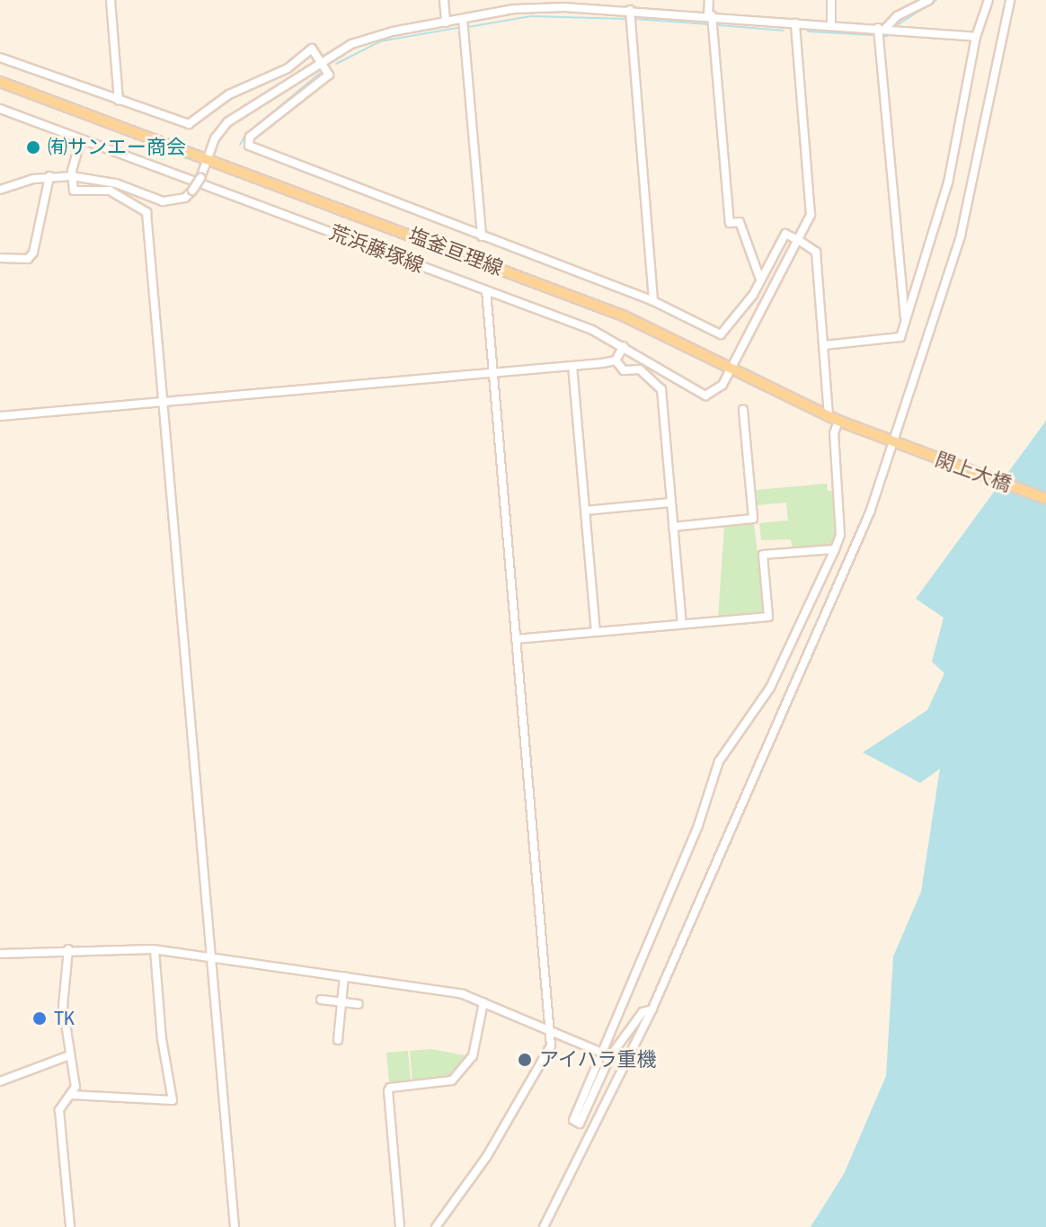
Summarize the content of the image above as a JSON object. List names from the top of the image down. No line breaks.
{"streets":{"main road":["塩釜亘理線","閖上大橋"],"street":["荒浜藤塚線"]},"crossings":[["荒浜藤塚線","塩釜亘理線"],["塩釜亘理線","閖上大橋"]],"places":["㈲サンエー商会","TK","アイハラ重機"]}
